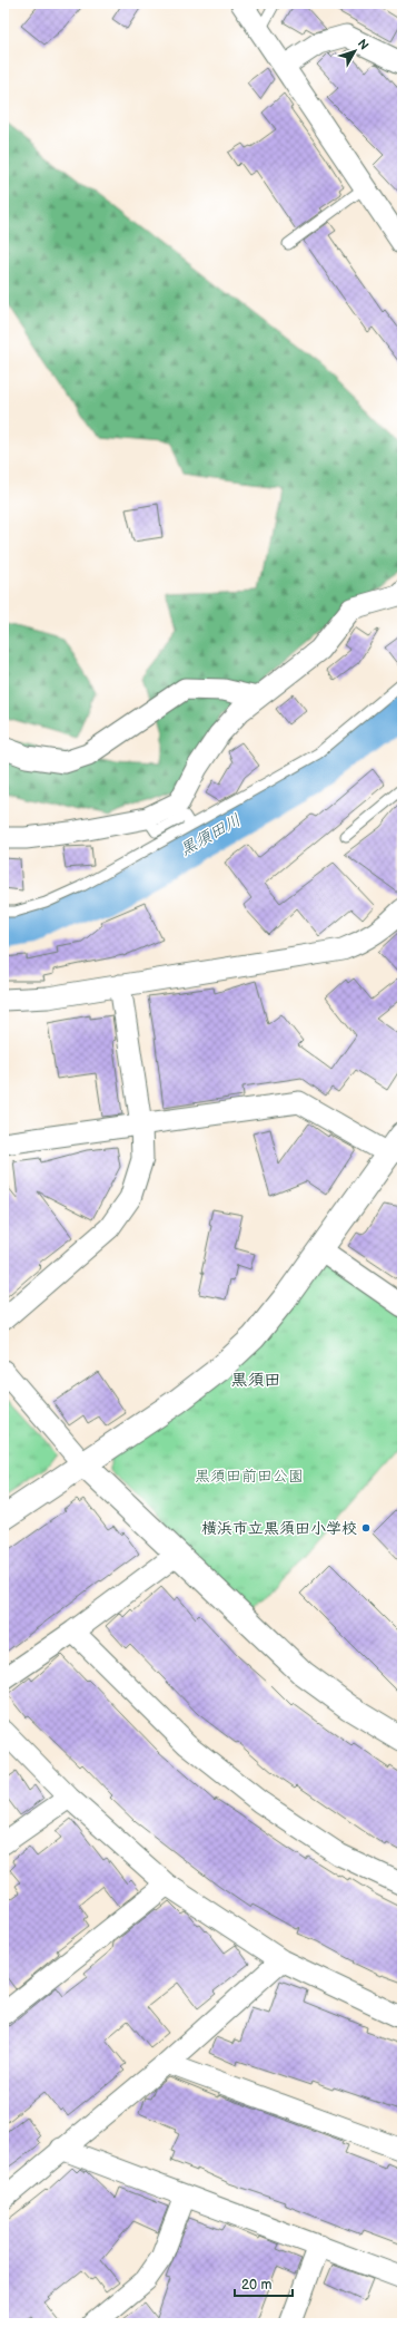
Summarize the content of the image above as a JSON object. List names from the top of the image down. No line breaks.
{"districts":["黒須田"],"water":["黒須田川"],"parks":["黒須田前田公園"],"places":["横浜市立黒須田小学校"],"scale_bar":"20 m","north":"top right"}
